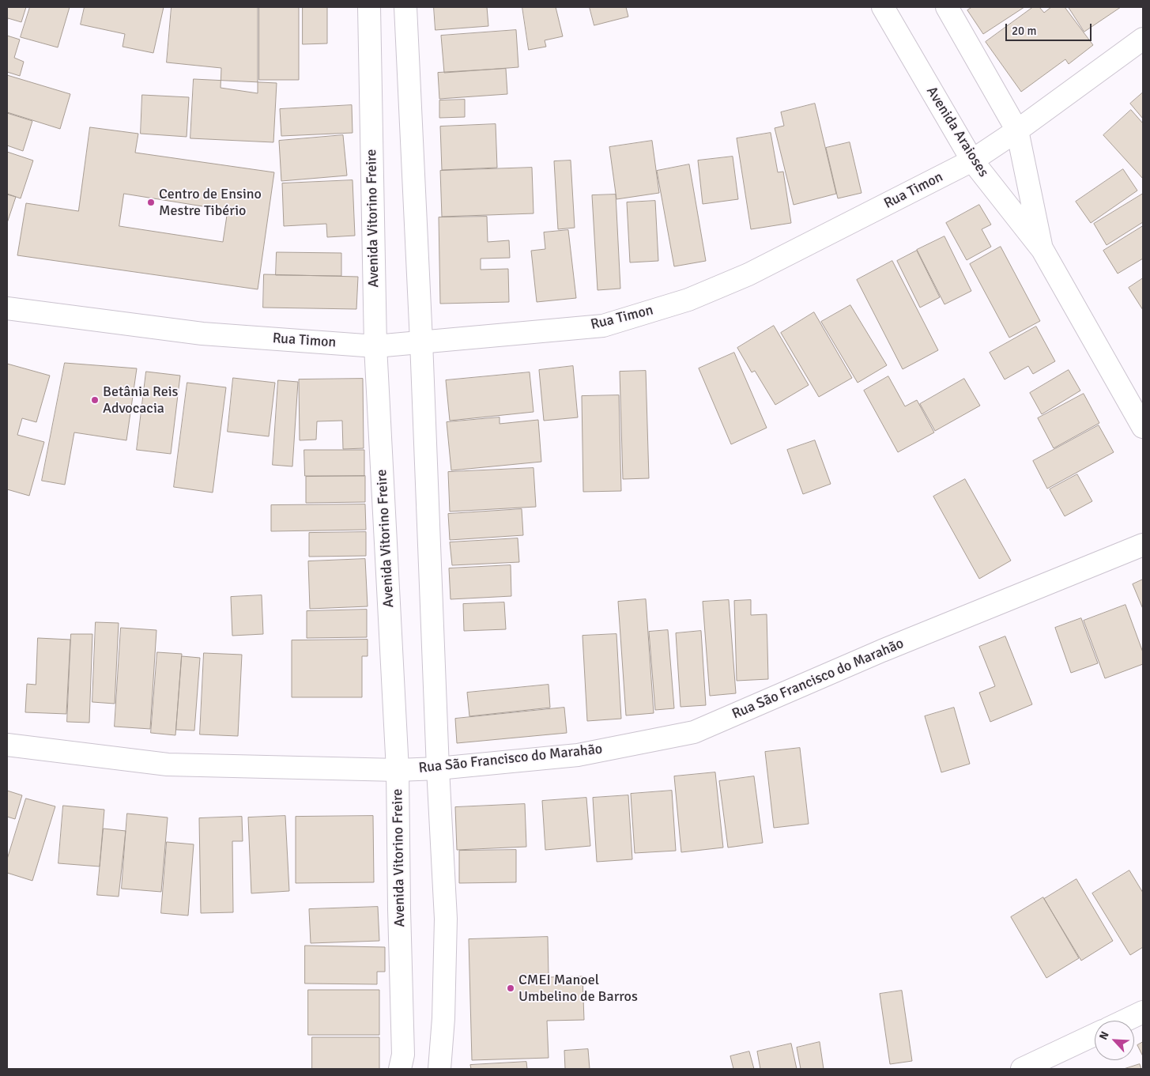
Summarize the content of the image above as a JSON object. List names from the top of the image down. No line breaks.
{"streets":{"street":["Avenida Araioses","Rua Timon","Avenida Vitorino Freire","Rua São Francisco do Marahão"]},"crossings":[["Avenida Araioses","Rua Timon"],["Rua Timon","Avenida Vitorino Freire"],["Avenida Vitorino Freire","Rua São Francisco do Marahão"]],"places":["Centro de Ensino Mestre Tibério","Betânia Reis Advocacia","CMEI Manoel Umbelino de Barros"],"scale_bar":"20 m","north":"top left"}
